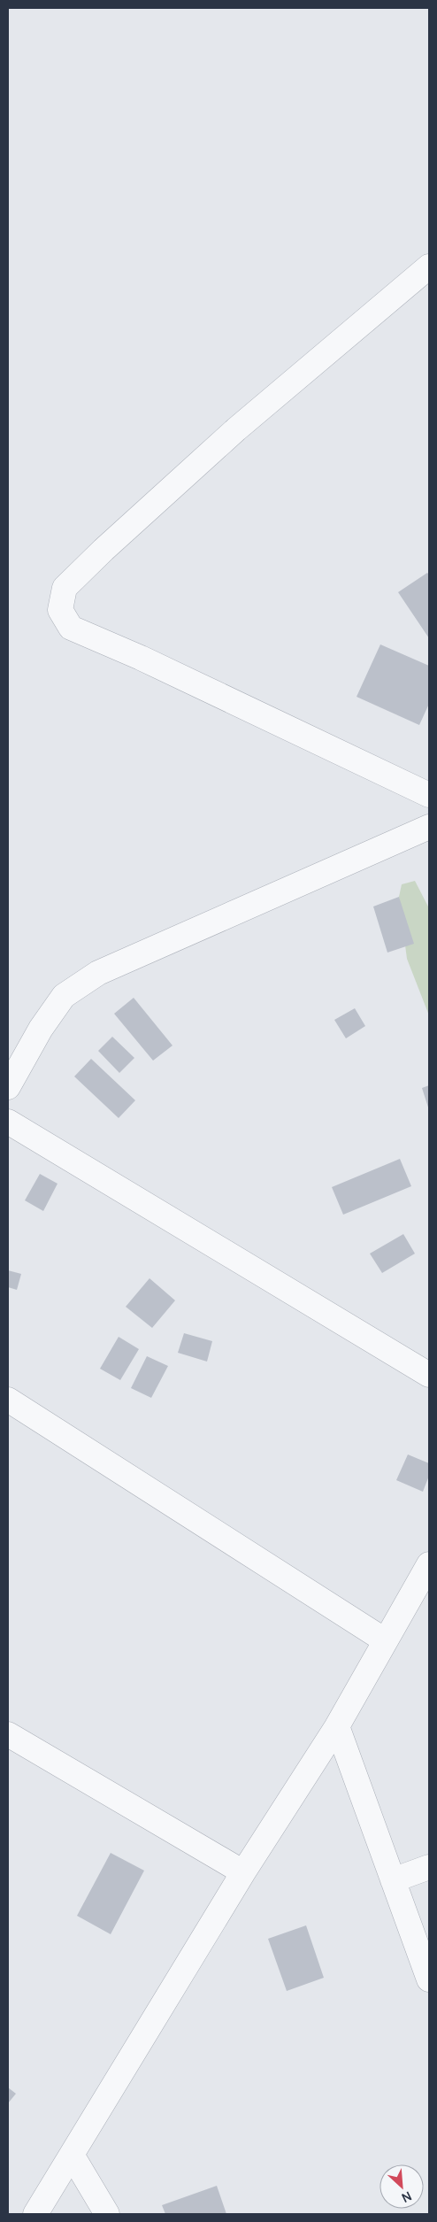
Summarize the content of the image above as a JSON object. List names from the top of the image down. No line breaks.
{"north":"bottom right"}
